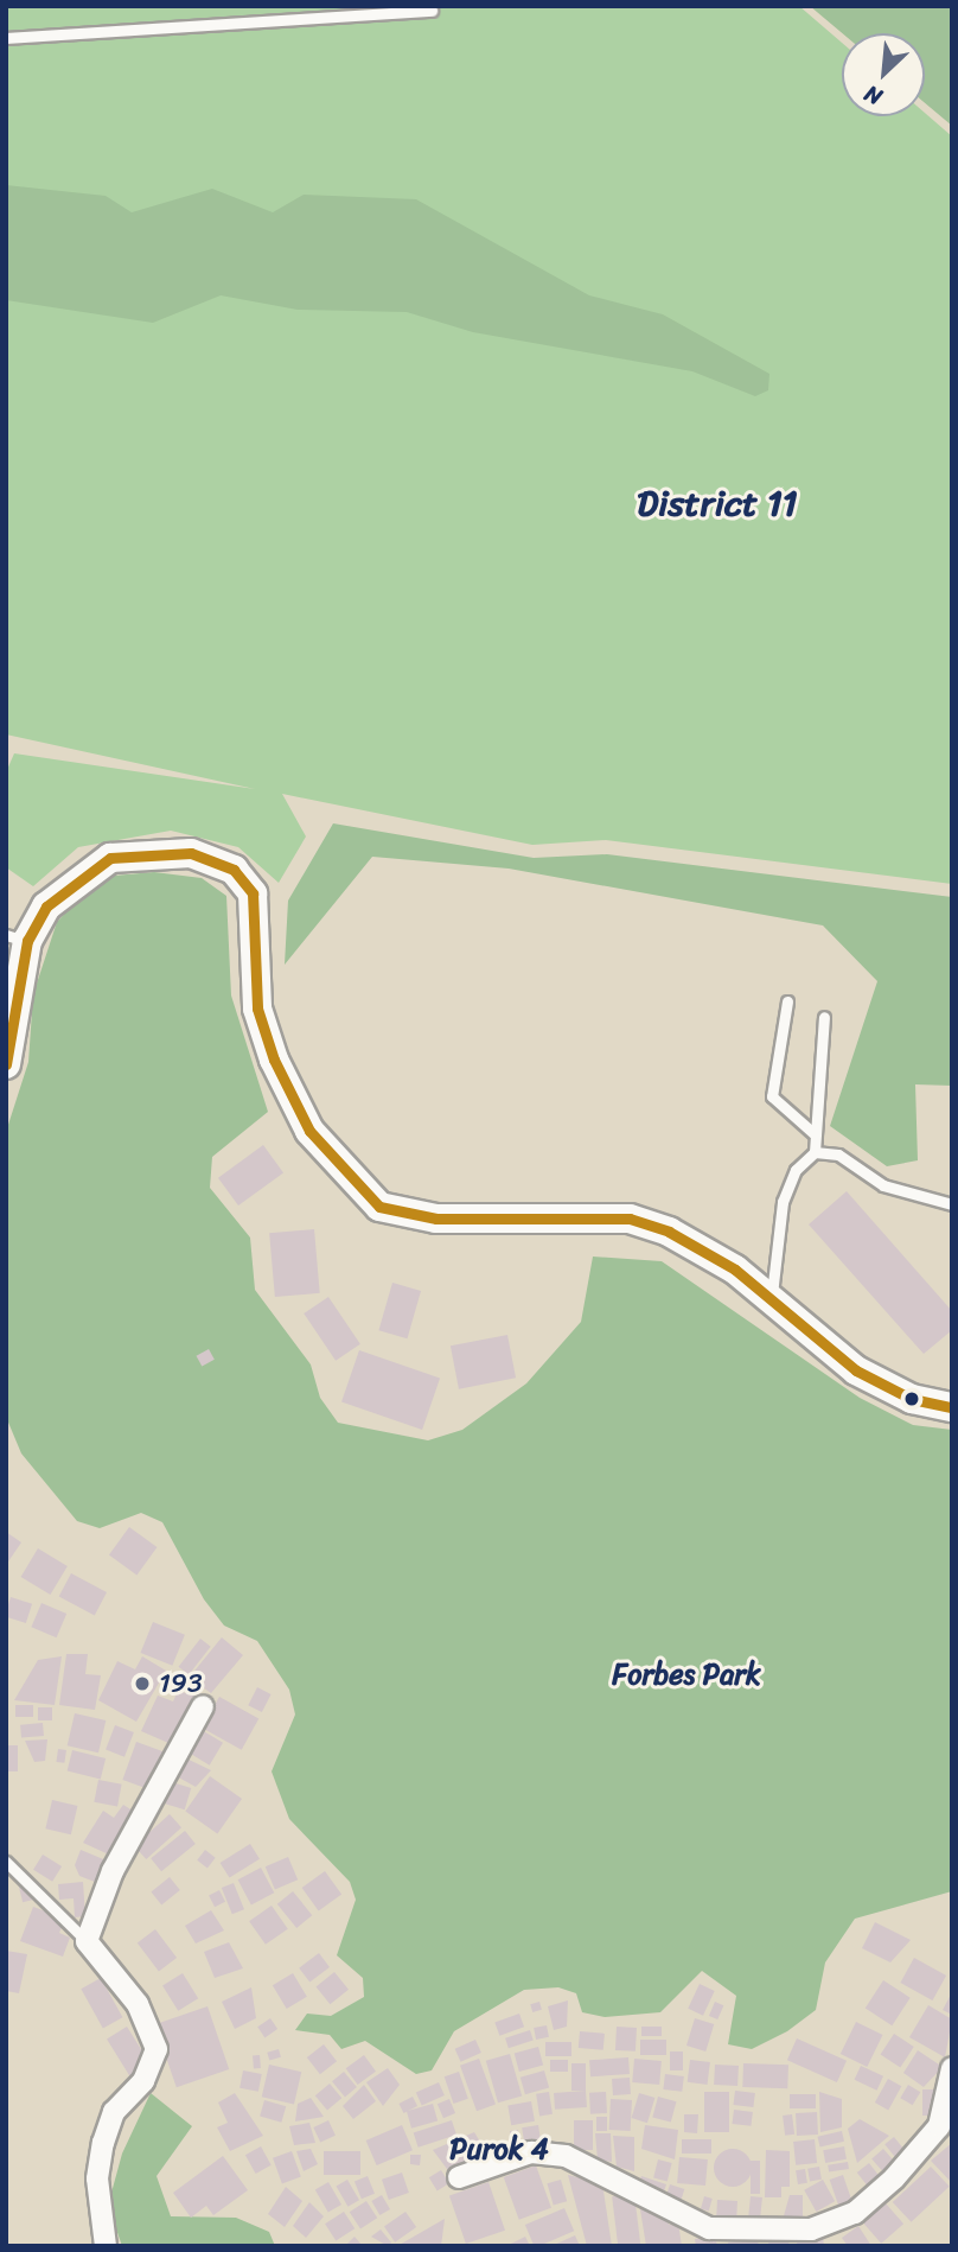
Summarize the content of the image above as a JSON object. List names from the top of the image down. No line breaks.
{"districts":["District 11","Forbes Park","Purok 4"],"places":["193"],"north":"bottom left"}
